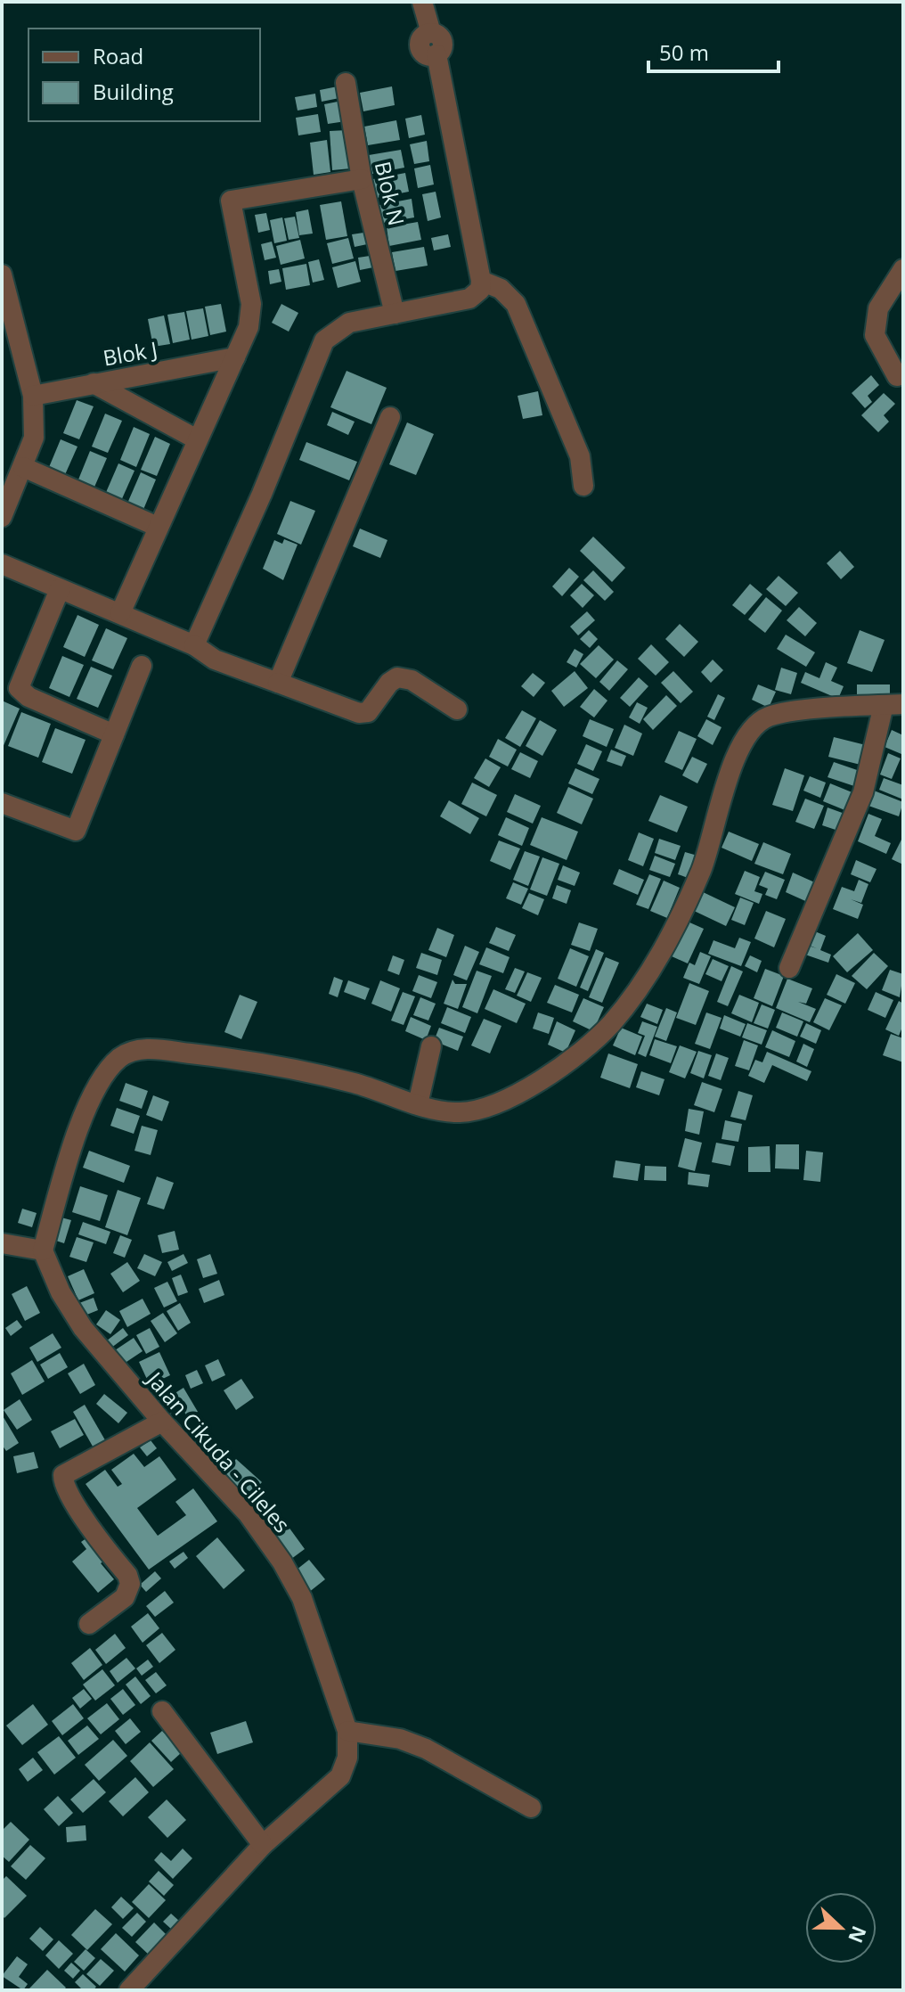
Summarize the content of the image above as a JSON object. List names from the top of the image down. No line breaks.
{"streets":{"street":["Blok N","Blok J","Jalan Cikuda - Cileles"]},"legend":["Road","Building"],"scale_bar":"50 m","north":"right"}
